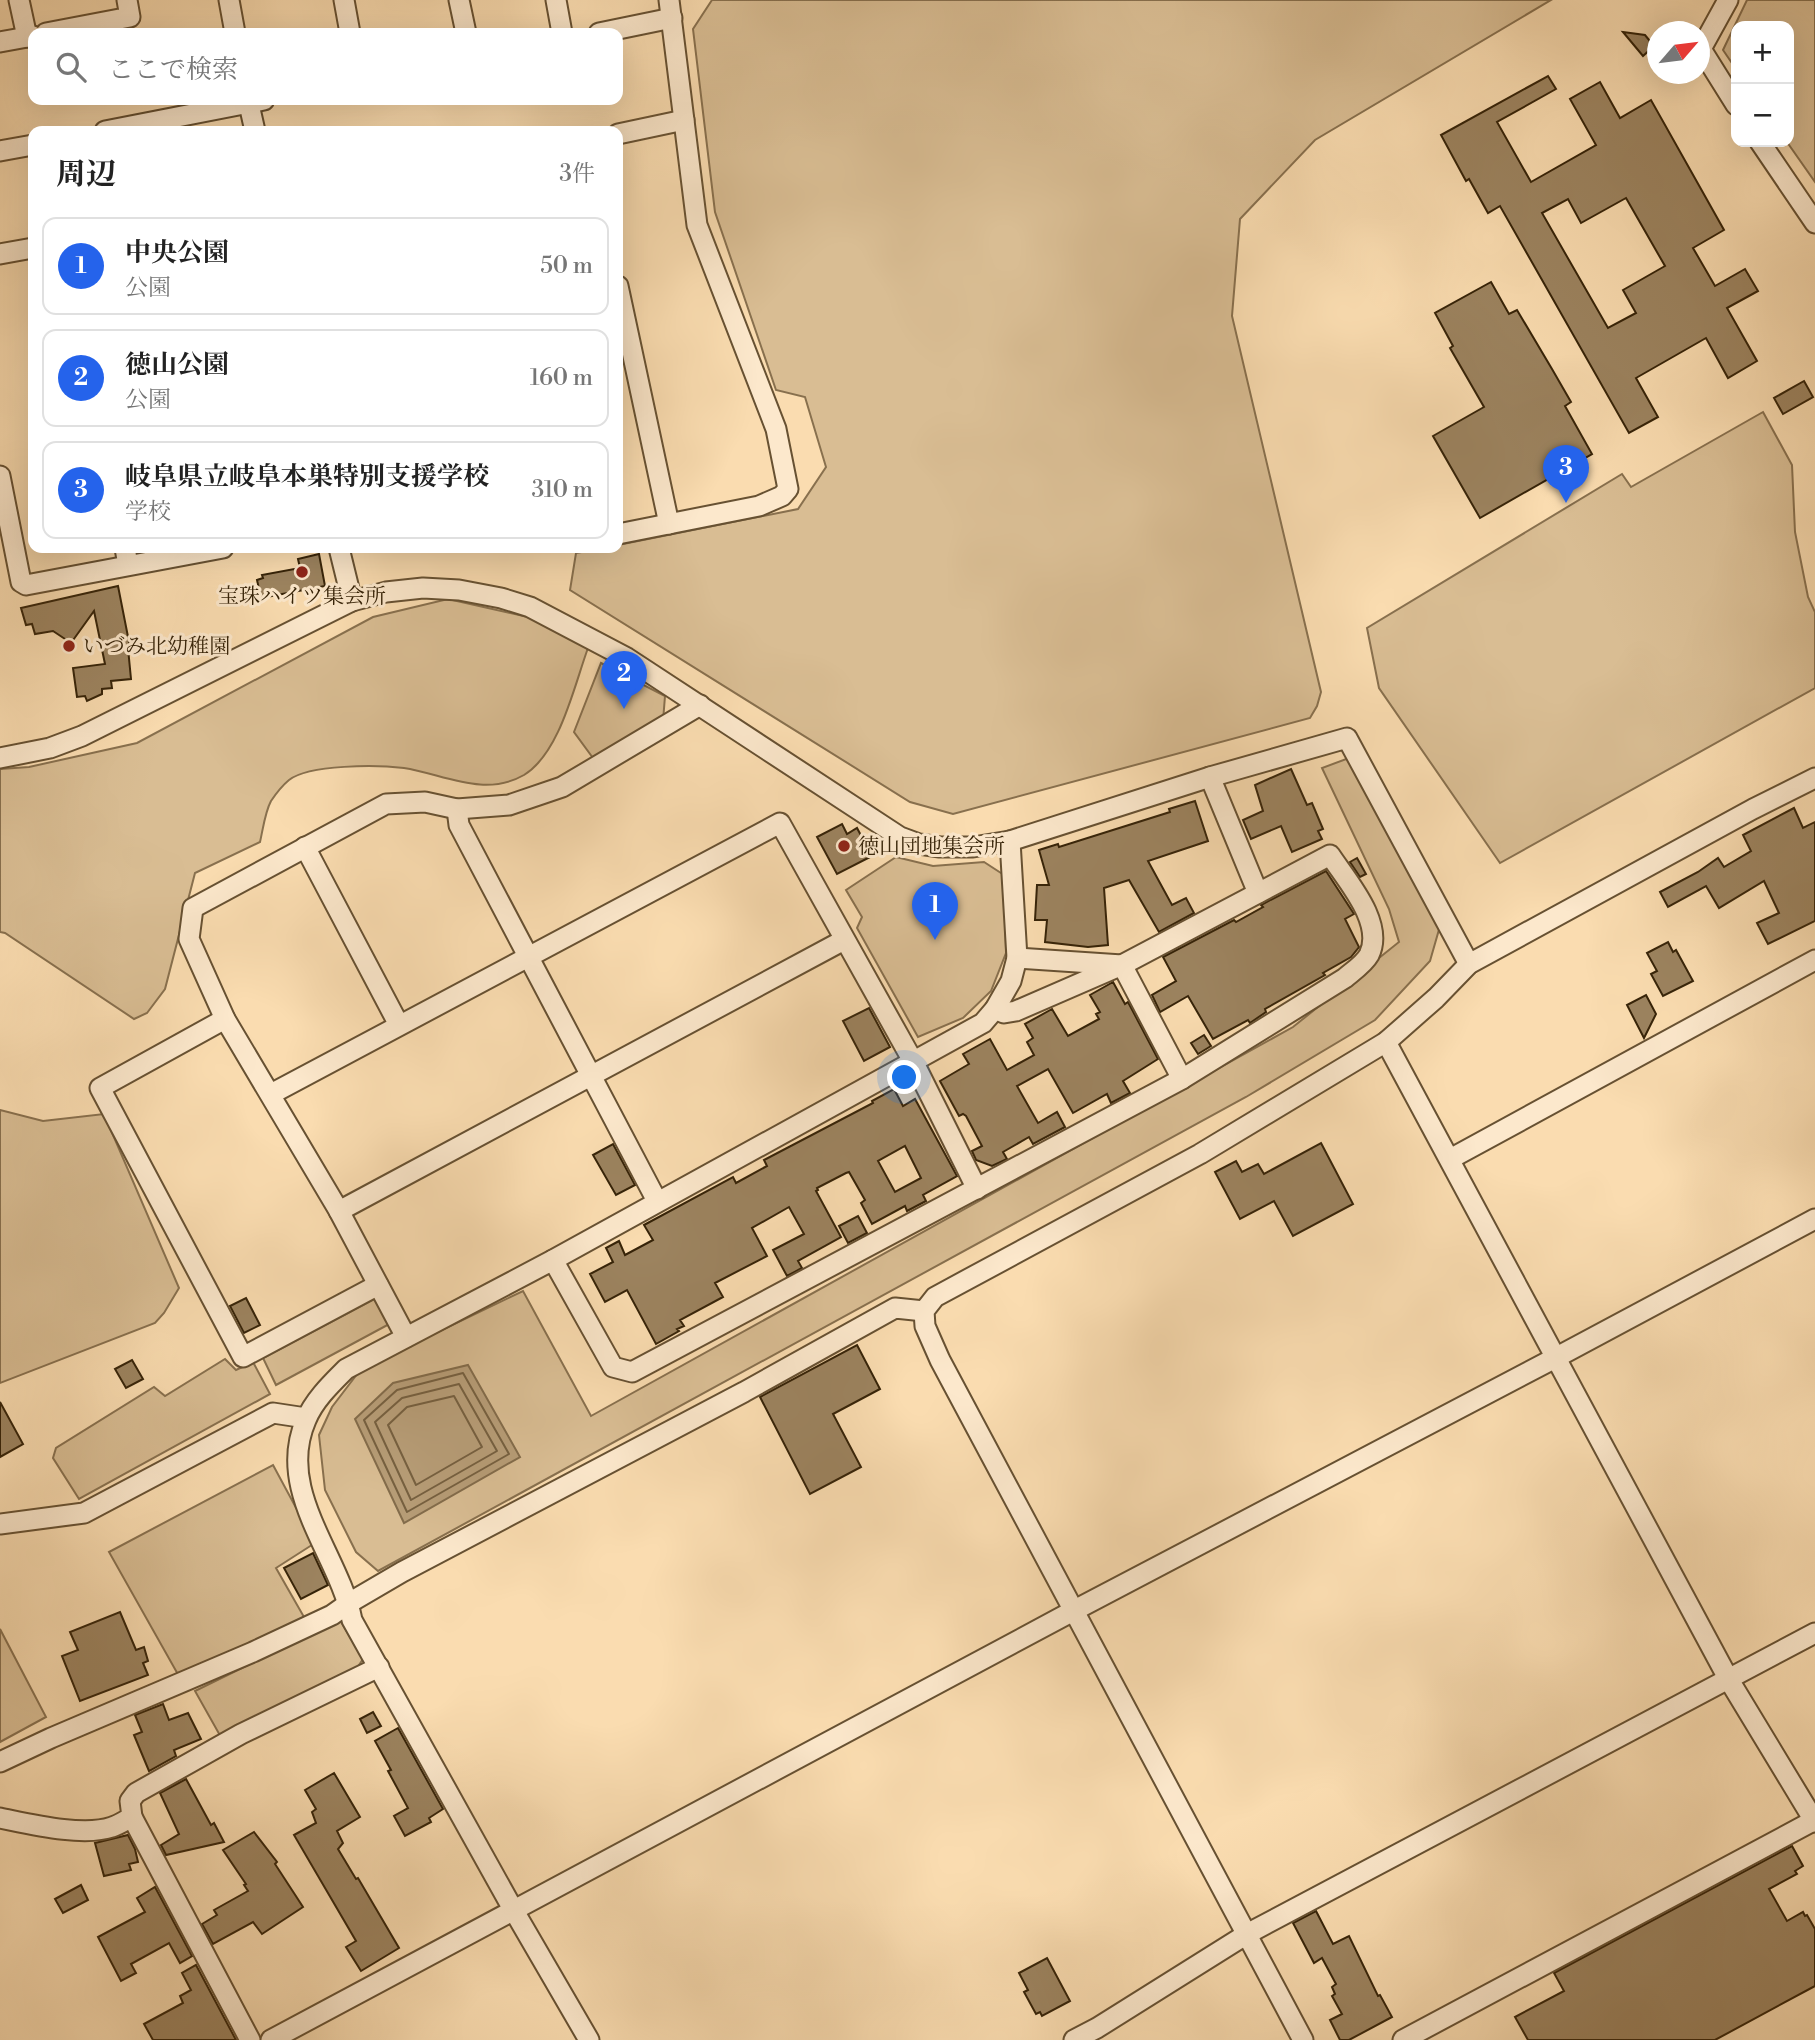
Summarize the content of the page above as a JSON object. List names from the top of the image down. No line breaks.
{"places":["宝珠ハイツ集会所","いづみ北幼稚園","徳山団地集会所"],"north":"top right","page":{"map_buttons":["+","−"],"search":"ここで検索","heading":["周辺","3件"],"list":[{"mark":"1","name":"中央公園","note":"公園","value":"50 m"},{"mark":"2","name":"徳山公園","note":"公園","value":"160 m"},{"mark":"3","name":"岐阜県立岐阜本巣特別支援学校","note":"学校","value":"310 m"}],"pins":["3","2","1"]}}
